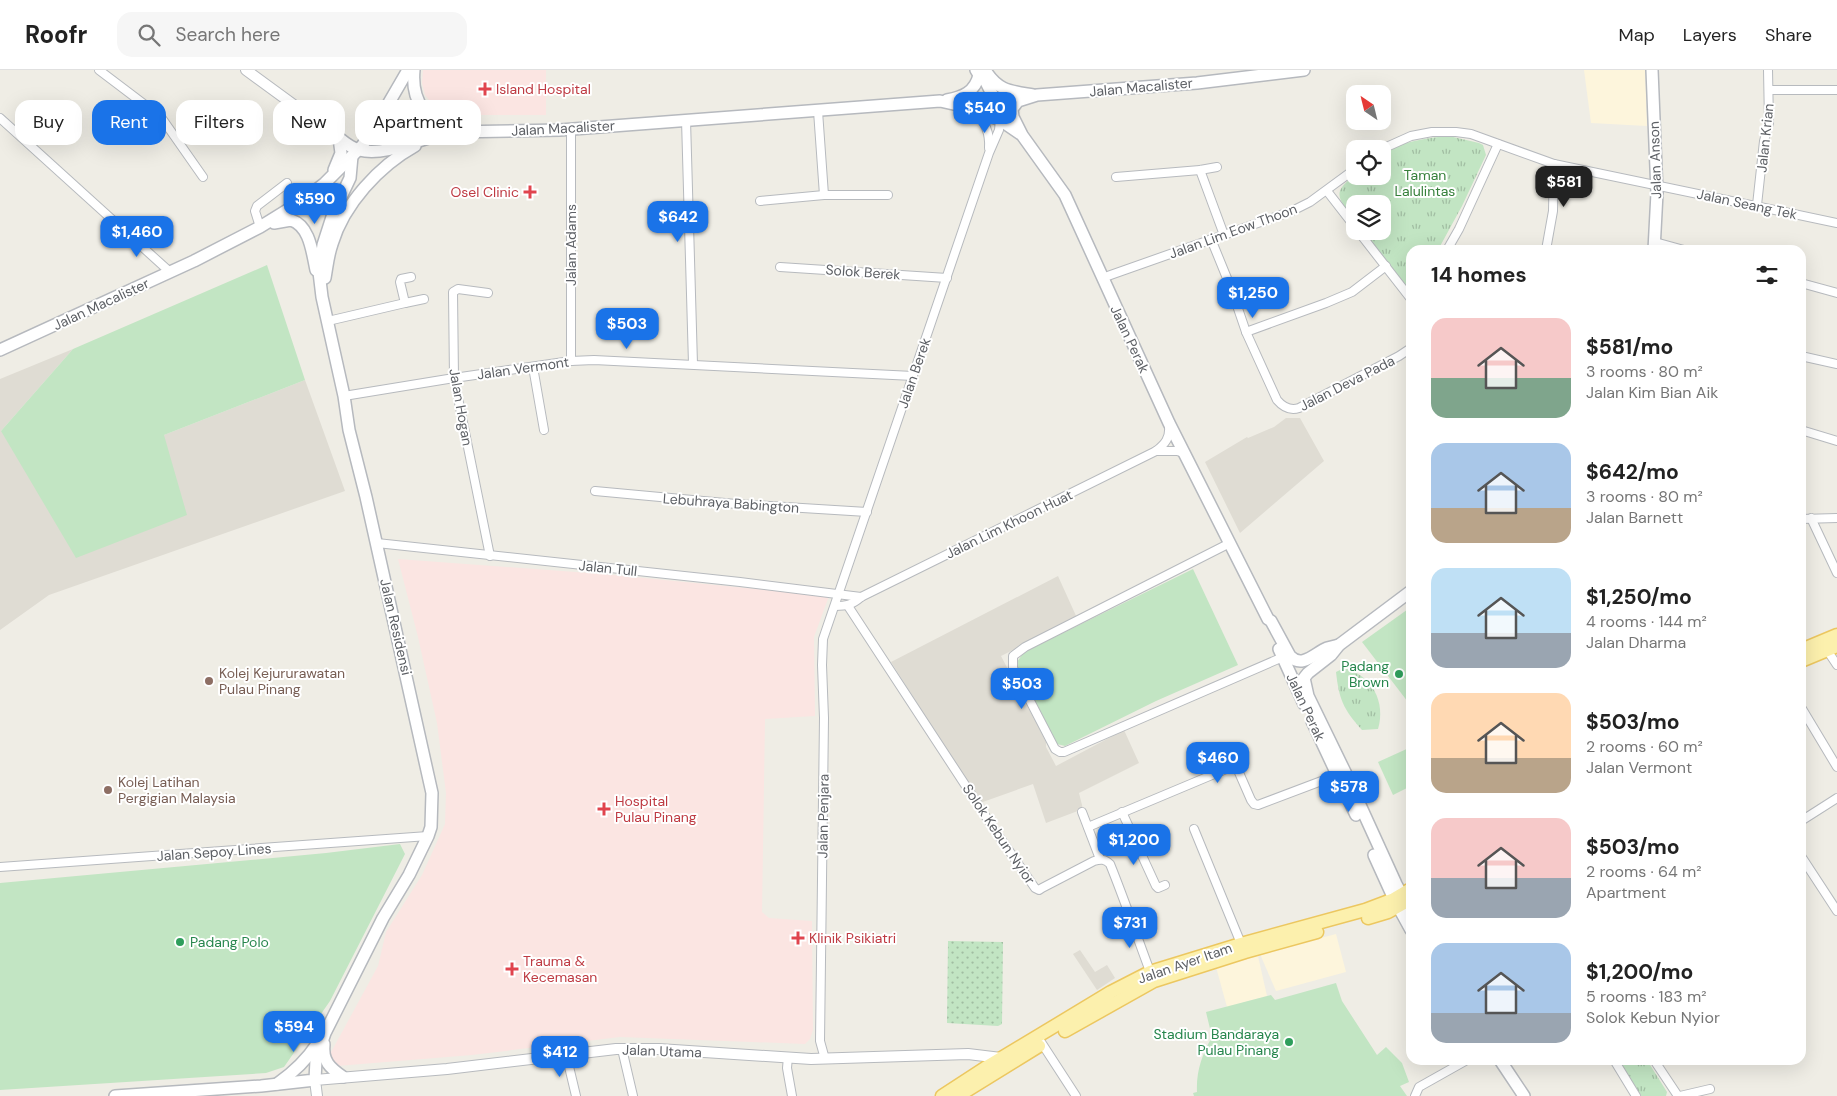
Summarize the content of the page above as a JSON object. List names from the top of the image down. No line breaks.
{"streets":{"main road":["Jalan Macalister","Jalan Anson","Jalan Perak","Jalan Residensi","Jalan Ayer Itam","Jalan Utama"],"street":["Jalan Krian","Jalan Seang Tek","Jalan Lim Eow Thoon","Jalan Adams","Solok Berek","Jalan Vermont","Jalan Berek","Jalan Deva Pada","Jalan Hogan","Lebuhraya Babington","Jalan Lim Khoon Huat","Jalan Tull","Jalan Penjara","Solok Kebun Nyior","Jalan Sepoy Lines"]},"crossings":[["Jalan Macalister","Jalan Adams"],["Jalan Macalister","Jalan Perak"],["Jalan Macalister","Jalan Berek"],["Jalan Macalister","Jalan Residensi"],["Jalan Krian","Jalan Seang Tek"],["Jalan Anson","Jalan Seang Tek"],["Jalan Lim Eow Thoon","Jalan Perak"],["Jalan Lim Eow Thoon","Jalan Deva Pada"],["Jalan Adams","Jalan Vermont"],["Solok Berek","Jalan Berek"],["Jalan Perak","Jalan Berek"],["Jalan Perak","Jalan Lim Khoon Huat"],["Jalan Perak","Jalan Ayer Itam"],["Jalan Vermont","Jalan Berek"],["Jalan Vermont","Jalan Hogan"],["Jalan Vermont","Jalan Residensi"],["Jalan Berek","Lebuhraya Babington"],["Jalan Berek","Jalan Tull"],["Jalan Berek","Jalan Penjara"],["Jalan Hogan","Jalan Tull"],["Jalan Lim Khoon Huat","Solok Kebun Nyior"],["Jalan Tull","Jalan Residensi"],["Jalan Tull","Jalan Penjara"],["Jalan Residensi","Jalan Sepoy Lines"],["Jalan Residensi","Jalan Utama"],["Jalan Penjara","Jalan Utama"],["Jalan Ayer Itam","Jalan Utama"]],"parks":["Taman Lalulintas"],"places":{"health":["Island Hospital","Osel Clinic","Hospital Pulau Pinang","Klinik Psikiatri","Trauma & Kecemasan"],"other":["Padang Brown","Kolej Kejururawatan Pulau Pinang","Kolej Latihan Pergigian Malaysia","Padang Polo","Stadium Bandaraya Pulau Pinang"]},"north":"top left","page":{"header":"Roofr","search":"Search here","nav":["Map","Layers","Share"],"price":["$540","$581","$590","$642","$1,460","$1,250","$503","$503","$460","$578","$1,200","$731","$594","$412"],"chip":["Buy","Rent","Filters","New","Apartment"],"heading":"14 homes","list":[{"name":"$581/mo","note":"3 rooms · 80 m² · Jalan Kim Bian Aik"},{"name":"$642/mo","note":"3 rooms · 80 m² · Jalan Barnett"},{"name":"$1,250/mo","note":"4 rooms · 144 m² · Jalan Dharma"},{"name":"$503/mo","note":"2 rooms · 60 m² · Jalan Vermont"},{"name":"$503/mo","note":"2 rooms · 64 m² · Apartment"},{"name":"$1,200/mo","note":"5 rooms · 183 m² · Solok Kebun Nyior"}]}}
